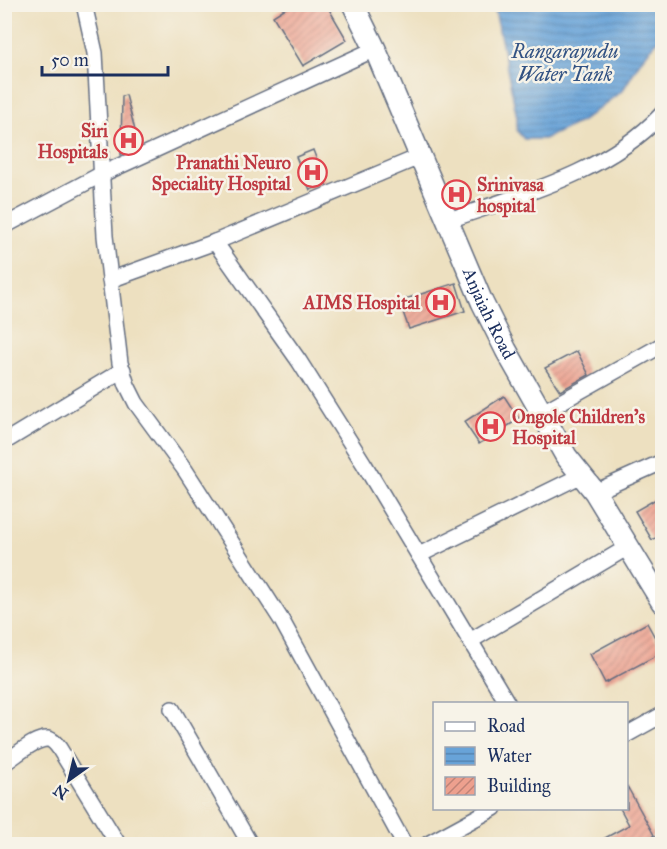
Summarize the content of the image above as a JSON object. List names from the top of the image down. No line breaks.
{"streets":{"street":["Anjaiah Road"]},"water":["Rangarayudu Water Tank"],"places":{"hospital":["Siri Hospitals","Pranathi Neuro Speciality Hospital","Srinivasa hospital","AIMS Hospital","Ongole Children's Hospital"]},"legend":["Road","Water","Building"],"scale_bar":"50 m","north":"bottom left"}
